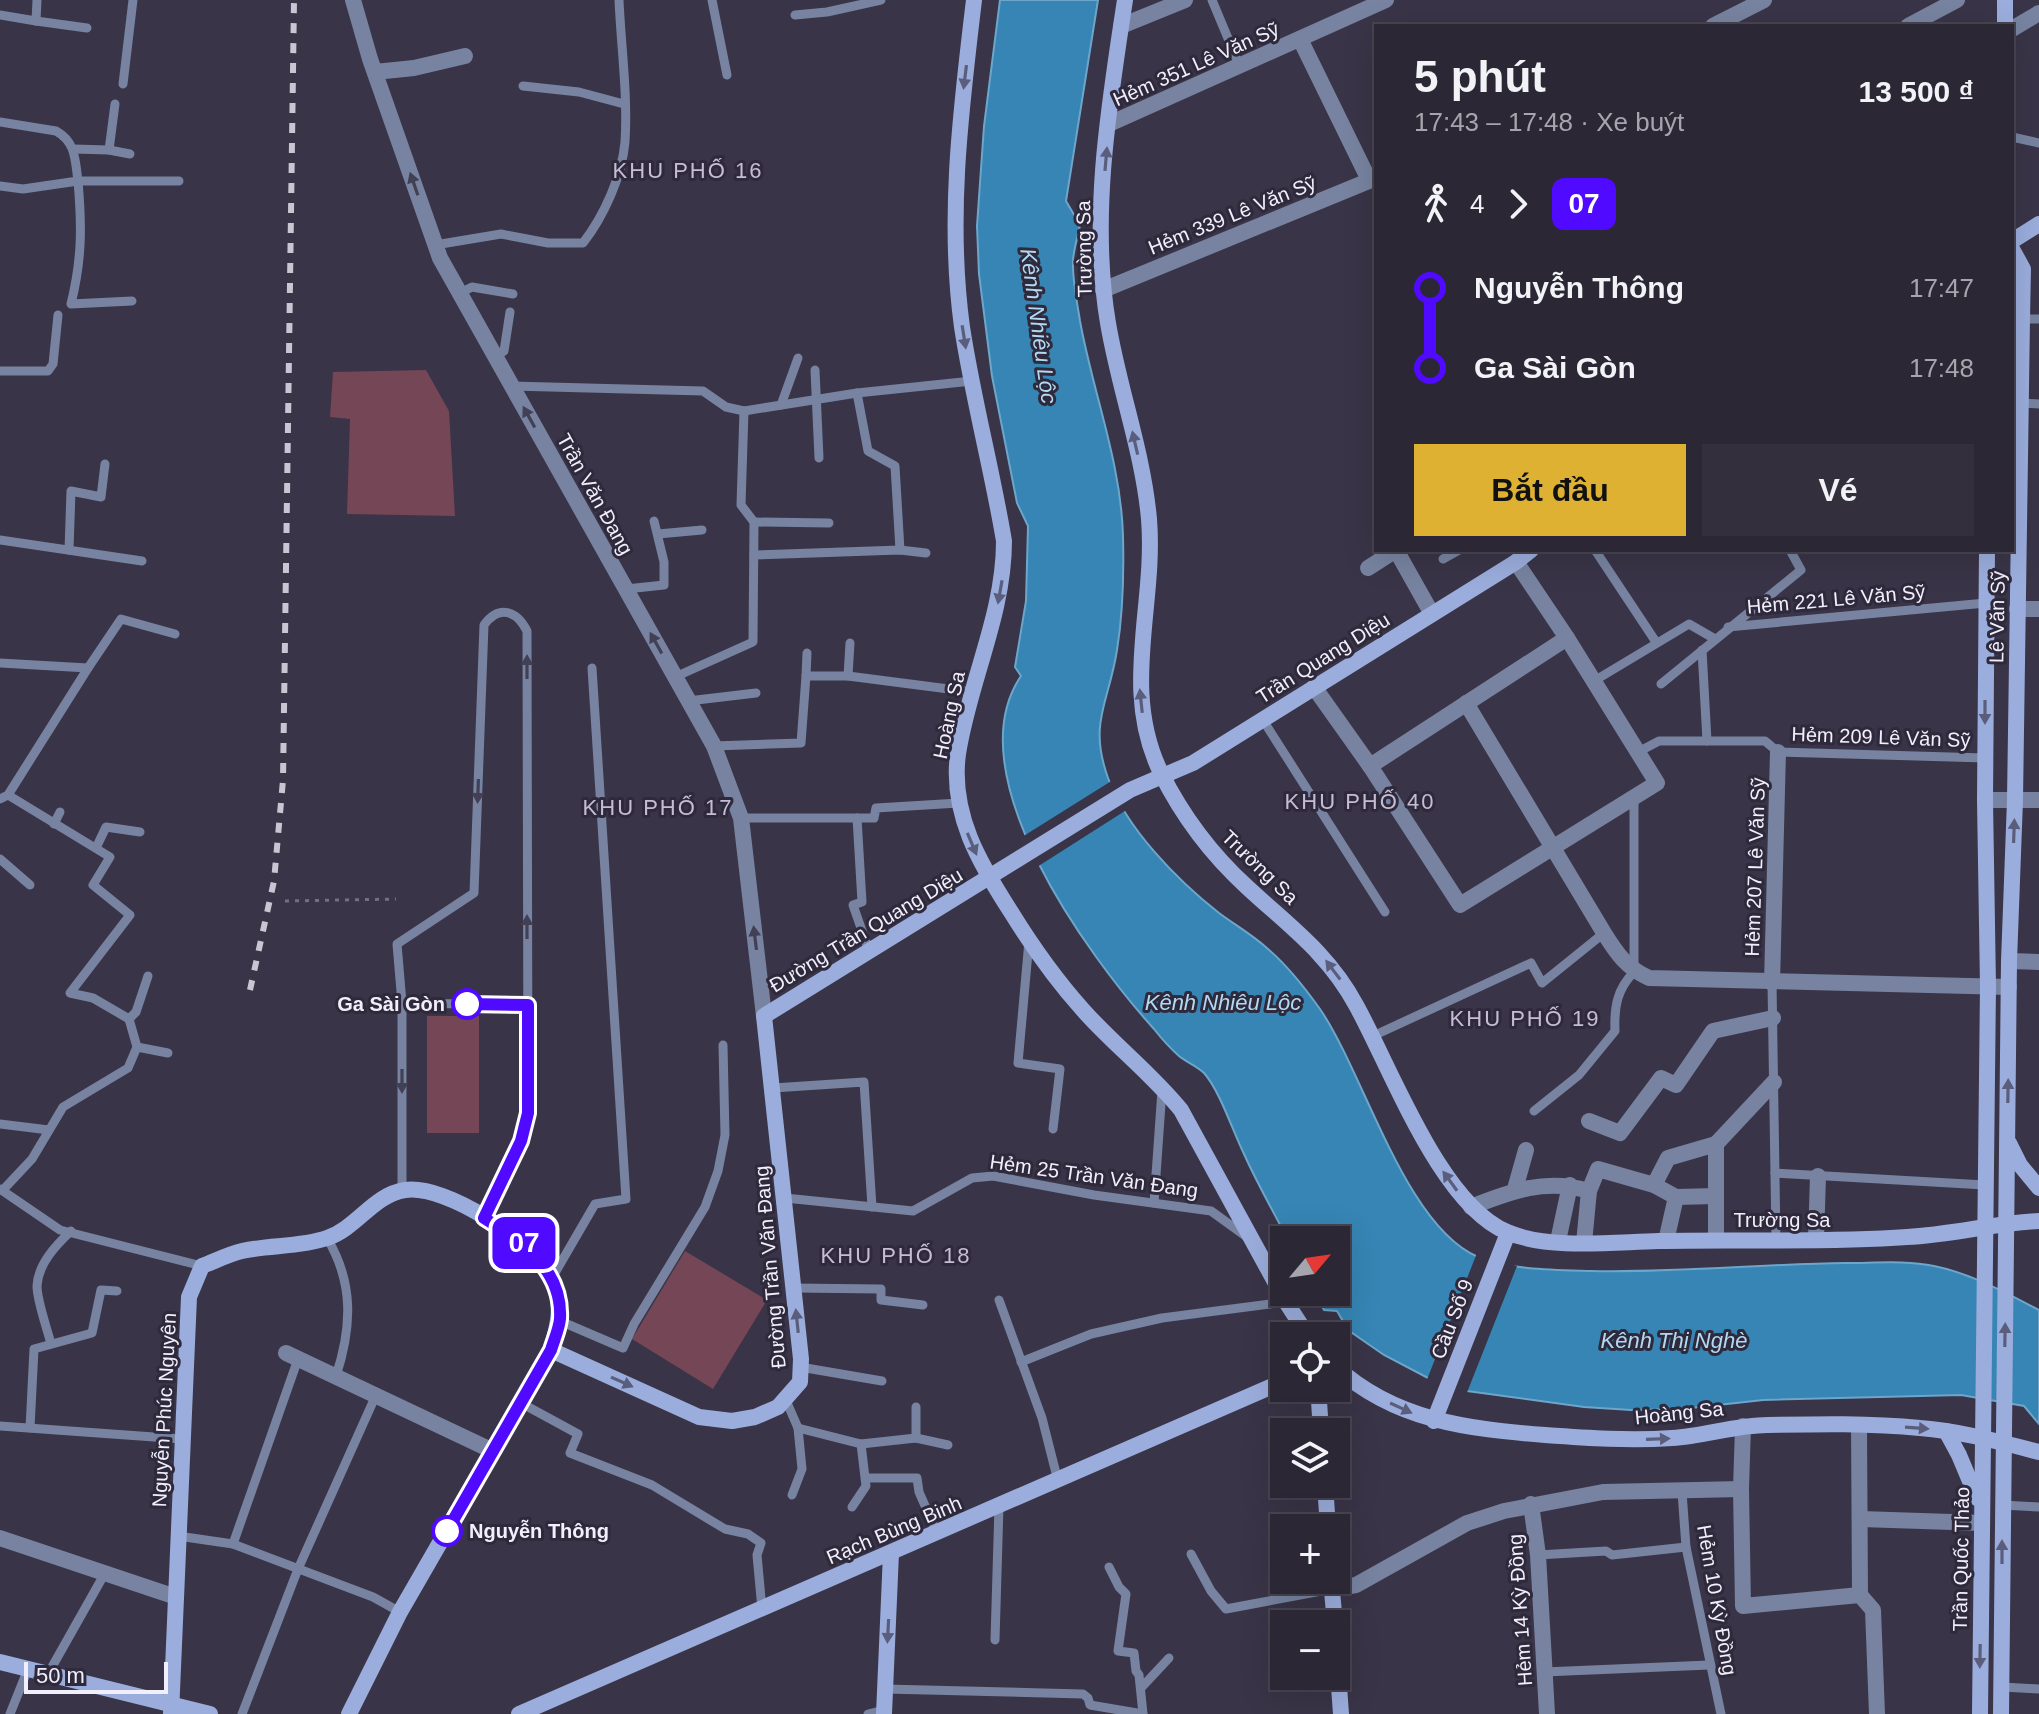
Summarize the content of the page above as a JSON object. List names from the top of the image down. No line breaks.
{"streets":{"street":["Hẻm 351 Lê Văn Sỹ","Hẻm 339 Lê Văn Sỹ","Trường Sa","Trần Văn Ðang","Lê Văn Sỹ","Trần Quang Diệu","Hoàng Sa","Hẻm 207 Lê Văn Sỹ","Đường Trần Quang Diệu","Đường Trần Văn Đang","Cầu Số 9","Nguyễn Phúc Nguyên","Rạch Bùng Binh","Trần Quốc Thảo","Hẻm 14 Kỳ Ðồng"],"lane":["Hẻm 221 Lê Văn Sỹ","Hẻm 209 Lê Văn Sỹ","Hẻm 25 Trần Văn Đang","Hẻm 10 Kỳ Ðồng"]},"crossings":[["Hẻm 351 Lê Văn Sỹ","Trường Sa"],["Hẻm 339 Lê Văn Sỹ","Trường Sa"],["Trường Sa","Lê Văn Sỹ"],["Trường Sa","Trần Quang Diệu"],["Trường Sa","Cầu Số 9"],["Trần Văn Ðang","Đường Trần Quang Diệu"],["Trần Văn Ðang","Đường Trần Văn Đang"],["Hẻm 221 Lê Văn Sỹ","Lê Văn Sỹ"],["Lê Văn Sỹ","Hẻm 209 Lê Văn Sỹ"],["Lê Văn Sỹ","Hẻm 207 Lê Văn Sỹ"],["Lê Văn Sỹ","Trần Quốc Thảo"],["Trần Quang Diệu","Hoàng Sa"],["Trần Quang Diệu","Đường Trần Quang Diệu"],["Hoàng Sa","Đường Trần Quang Diệu"],["Hoàng Sa","Hẻm 25 Trần Văn Đang"],["Hoàng Sa","Cầu Số 9"],["Hoàng Sa","Trần Quốc Thảo"],["Hẻm 209 Lê Văn Sỹ","Hẻm 207 Lê Văn Sỹ"],["Đường Trần Quang Diệu","Đường Trần Văn Đang"],["Hẻm 25 Trần Văn Đang","Đường Trần Văn Đang"]],"one_way":["Trường Sa","Trần Văn Ðang"],"districts":["KHU PHỐ 16","KHU PHỐ 40","KHU PHỐ 17","KHU PHỐ 19","KHU PHỐ 18"],"water":["Kênh Nhiêu Lộc","Kênh Thị Nghè"],"places":["Ga Sài Gòn","Nguyễn Thông"],"lines":["bus line 07"],"scale_bar":"50 m","north":"top right","page":{"on_map":"07","heading":["5 phút","17:43 – 17:48 · Xe buýt","13 500 ₫"],"legs":["4","07"],"list":[{"name":"Nguyễn Thông","value":"17:47"},{"name":"Ga Sài Gòn","value":"17:48"}],"buttons":["Bắt đầu","Vé"],"map_buttons":["+","−"],"scale":"50 m"}}
